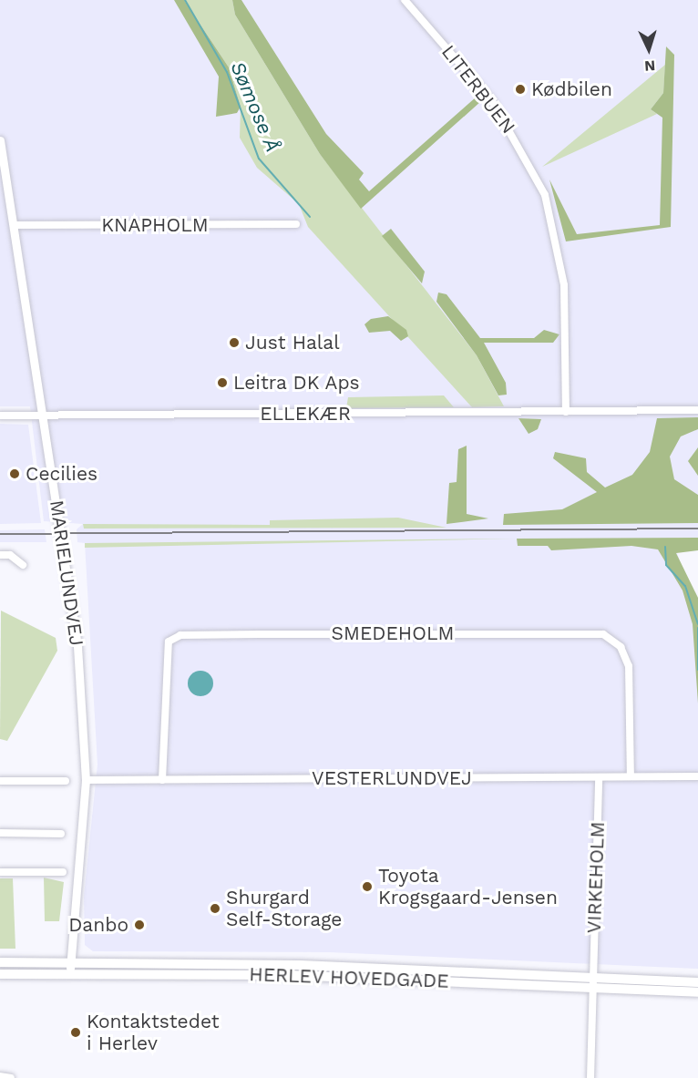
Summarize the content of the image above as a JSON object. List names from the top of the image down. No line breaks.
{"streets":{"main road":["HERLEV HOVEDGADE"],"street":["LITERBUEN","KNAPHOLM","ELLEKÆR","MARIELUNDVEJ","SMEDEHOLM","VESTERLUNDVEJ","VIRKEHOLM"]},"crossings":[["LITERBUEN","ELLEKÆR"],["KNAPHOLM","MARIELUNDVEJ"],["ELLEKÆR","MARIELUNDVEJ"],["MARIELUNDVEJ","VESTERLUNDVEJ"],["MARIELUNDVEJ","HERLEV HOVEDGADE"],["SMEDEHOLM","VESTERLUNDVEJ"],["VESTERLUNDVEJ","VIRKEHOLM"],["VIRKEHOLM","HERLEV HOVEDGADE"]],"water":["Sømose Å"],"places":["Kødbilen","Just Halal","Leitra DK Aps","Cecilies","Toyota Krogsgaard-Jensen","Shurgard Self-Storage","Danbo","Kontaktstedet i Herlev"],"north":"bottom"}
